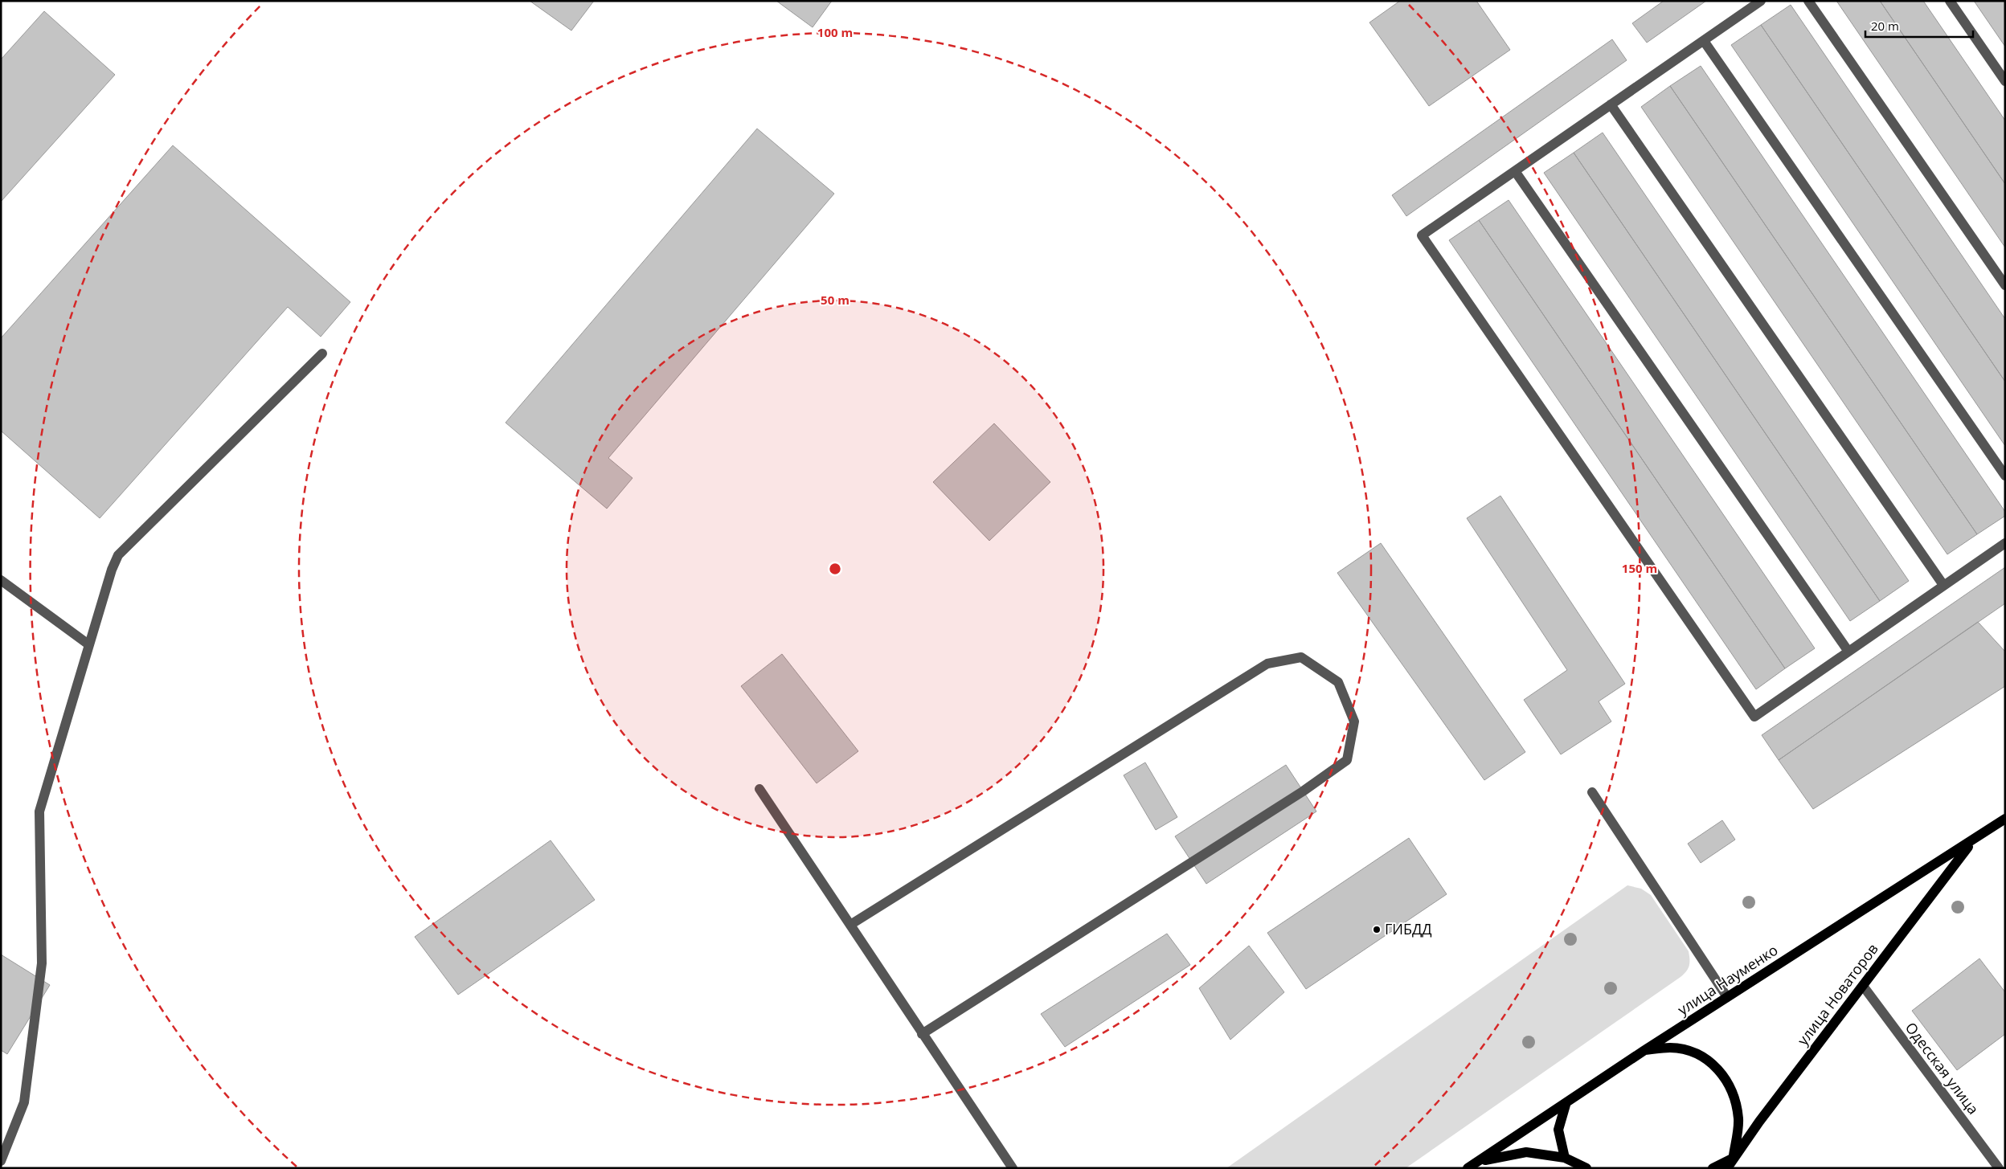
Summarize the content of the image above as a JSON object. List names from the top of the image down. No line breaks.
{"streets":{"main road":["улица Науменко","улица Новаторов"],"street":["Одесская улица"]},"crossings":[["улица Науменко","улица Новаторов"],["улица Новаторов","Одесская улица"]],"places":["ГИБДД"],"scale_bar":"20 m","rings":["100 m","50 m","150 m"]}
